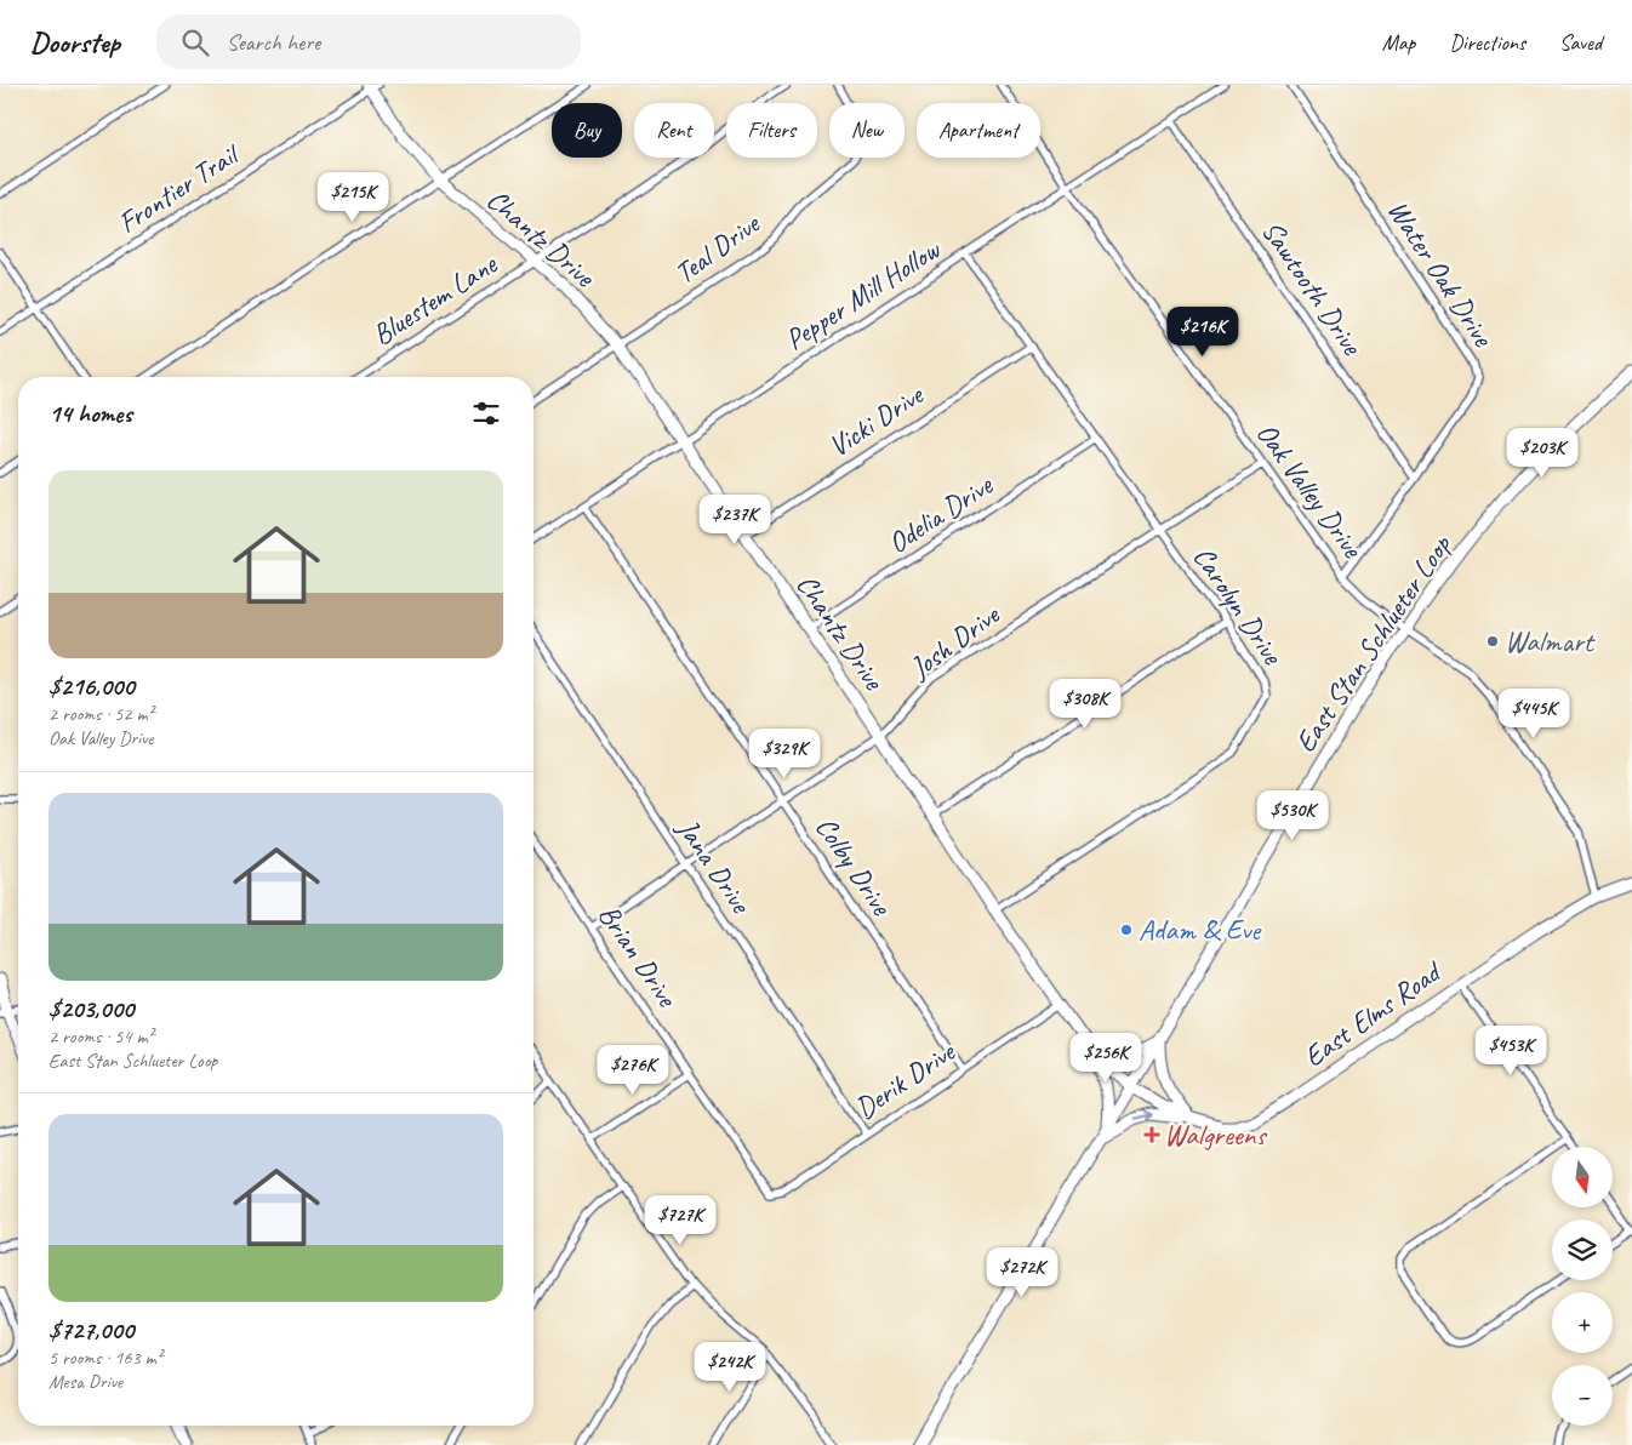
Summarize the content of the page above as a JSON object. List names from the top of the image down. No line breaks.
{"streets":{"main road":["Chantz Drive","East Stan Schlueter Loop","East Elms Road"],"street":["Frontier Trail","Teal Drive","Water Oak Drive","Sawtooth Drive","Pepper Mill Hollow","Bluestem Lane","Vicki Drive","Oak Valley Drive","Odelia Drive","Carolyn Drive","Josh Drive","Jana Drive","Colby Drive","Brian Drive","Derik Drive"]},"crossings":[["Frontier Trail","Chantz Drive"],["Chantz Drive","Teal Drive"],["Chantz Drive","Pepper Mill Hollow"],["Chantz Drive","Bluestem Lane"],["Chantz Drive","Vicki Drive"],["Chantz Drive","Odelia Drive"],["Chantz Drive","Carolyn Drive"],["Chantz Drive","Josh Drive"],["Chantz Drive","East Stan Schlueter Loop"],["Chantz Drive","East Elms Road"],["Chantz Drive","Derik Drive"],["Water Oak Drive","Sawtooth Drive"],["Water Oak Drive","Oak Valley Drive"],["Sawtooth Drive","Pepper Mill Hollow"],["Pepper Mill Hollow","Oak Valley Drive"],["Pepper Mill Hollow","Carolyn Drive"],["Pepper Mill Hollow","Colby Drive"],["Vicki Drive","Carolyn Drive"],["Oak Valley Drive","Josh Drive"],["Oak Valley Drive","East Stan Schlueter Loop"],["Oak Valley Drive","East Elms Road"],["Odelia Drive","Carolyn Drive"],["Carolyn Drive","Josh Drive"],["Josh Drive","Jana Drive"],["Josh Drive","Colby Drive"],["Josh Drive","Brian Drive"],["East Stan Schlueter Loop","East Elms Road"],["Jana Drive","Derik Drive"],["Colby Drive","Derik Drive"],["Brian Drive","Derik Drive"]],"places":{"other":["Walmart","Adam & Eve"],"health":["Walgreens"]},"north":"bottom","page":{"header":"Doorstep","search":"Search here","nav":["Map","Directions","Saved"],"chip":["Buy","Rent","Filters","New","Apartment"],"price":["$215K","$216K","$203K","$237K","$308K","$445K","$329K","$530K","$453K","$256K","$276K","$727K","$272K","$242K"],"heading":"14 homes","list":[{"name":"$216,000","note":"2 rooms · 52 m² · Oak Valley Drive"},{"name":"$203,000","note":"2 rooms · 54 m² · East Stan Schlueter Loop"},{"name":"$727,000","note":"5 rooms · 163 m² · Mesa Drive"}],"map_buttons":["+","−"]}}
